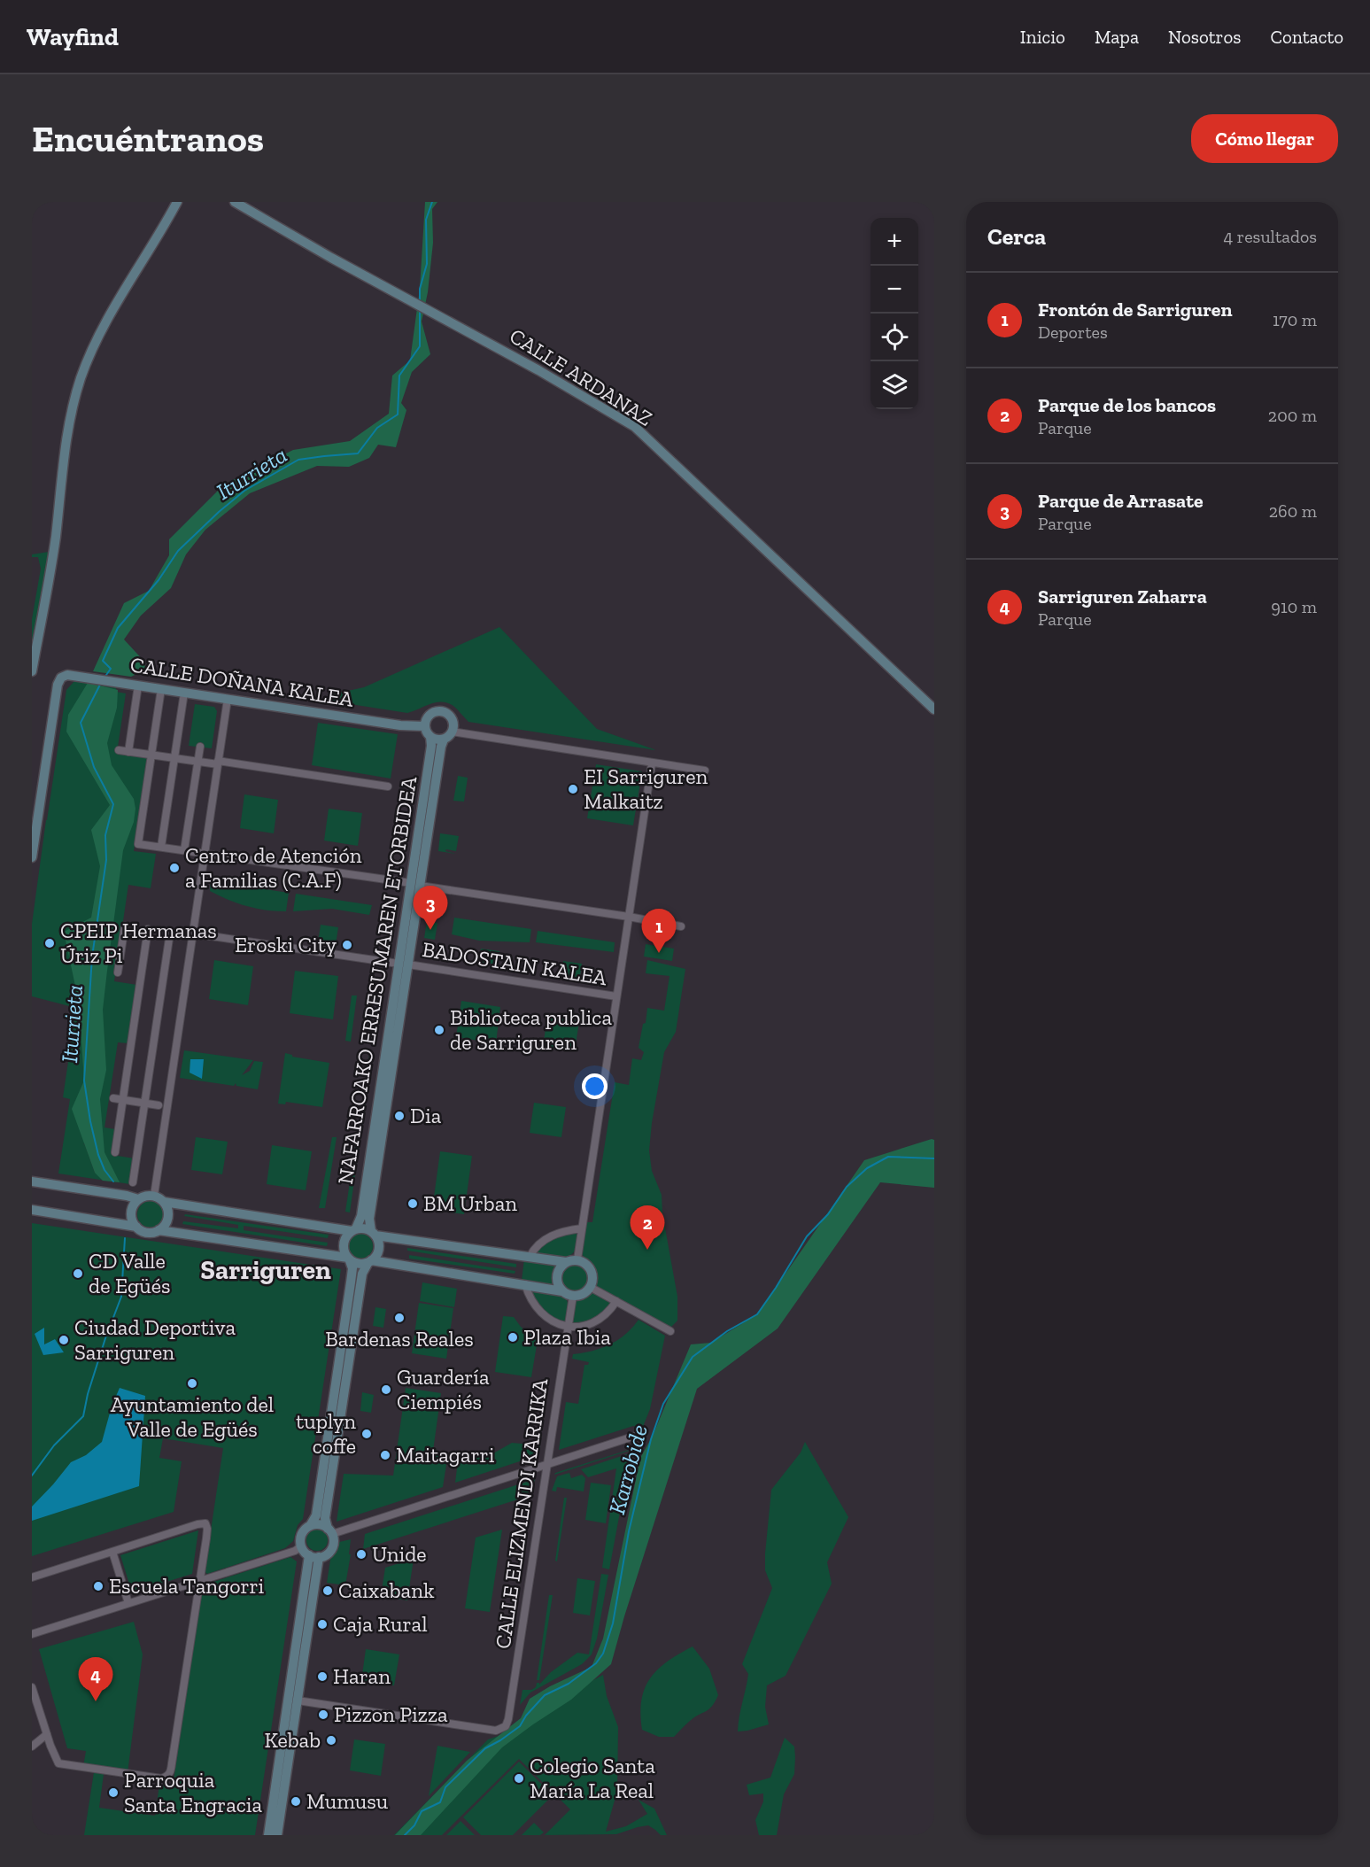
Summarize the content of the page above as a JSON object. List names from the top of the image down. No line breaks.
{"streets":{"street":["CALLE ARDANAZ","CALLE DOÑANA KALEA","BADOSTAIN KALEA","NAFARROAKO ERRESUMAREN ETORBIDEA","CALLE ELIZMENDI KARRIKA"]},"crossings":[["CALLE DOÑANA KALEA","NAFARROAKO ERRESUMAREN ETORBIDEA"],["BADOSTAIN KALEA","NAFARROAKO ERRESUMAREN ETORBIDEA"]],"districts":["Sarriguren"],"water":["Iturrieta","Karrobide"],"places":["EI Sarriguren Malkaitz","Centro de Atención a Familias (C.A.F)","CPEIP Hermanas Úriz Pi","Eroski City","Biblioteca publica de Sarriguren","Dia","BM Urban","CD Valle de Egüés","Bardenas Reales","Plaza Ibia","Ciudad Deportiva Sarriguren","Ayuntamiento del Valle de Egüés","Guardería Ciempiés","tuplyn coffe","Maitagarri","Unide","Escuela Tangorri","Caixabank","Caja Rural","Haran","Pizzon Pizza","Kebab","Colegio Santa María La Real","Parroquia Santa Engracia","Mumusu"],"page":{"header":"Wayfind","nav":["Inicio","Mapa","Nosotros","Contacto"],"buttons":"Cómo llegar","title":"Encuéntranos","heading":["Cerca","4 resultados"],"map_buttons":["+","−"],"list":[{"mark":"1","name":"Frontón de Sarriguren","note":"Deportes","value":"170 m"},{"mark":"2","name":"Parque de los bancos","note":"Parque","value":"200 m"},{"mark":"3","name":"Parque de Arrasate","note":"Parque","value":"260 m"},{"mark":"4","name":"Sarriguren Zaharra","note":"Parque","value":"910 m"}],"pins":["3","1","2","4"]}}
